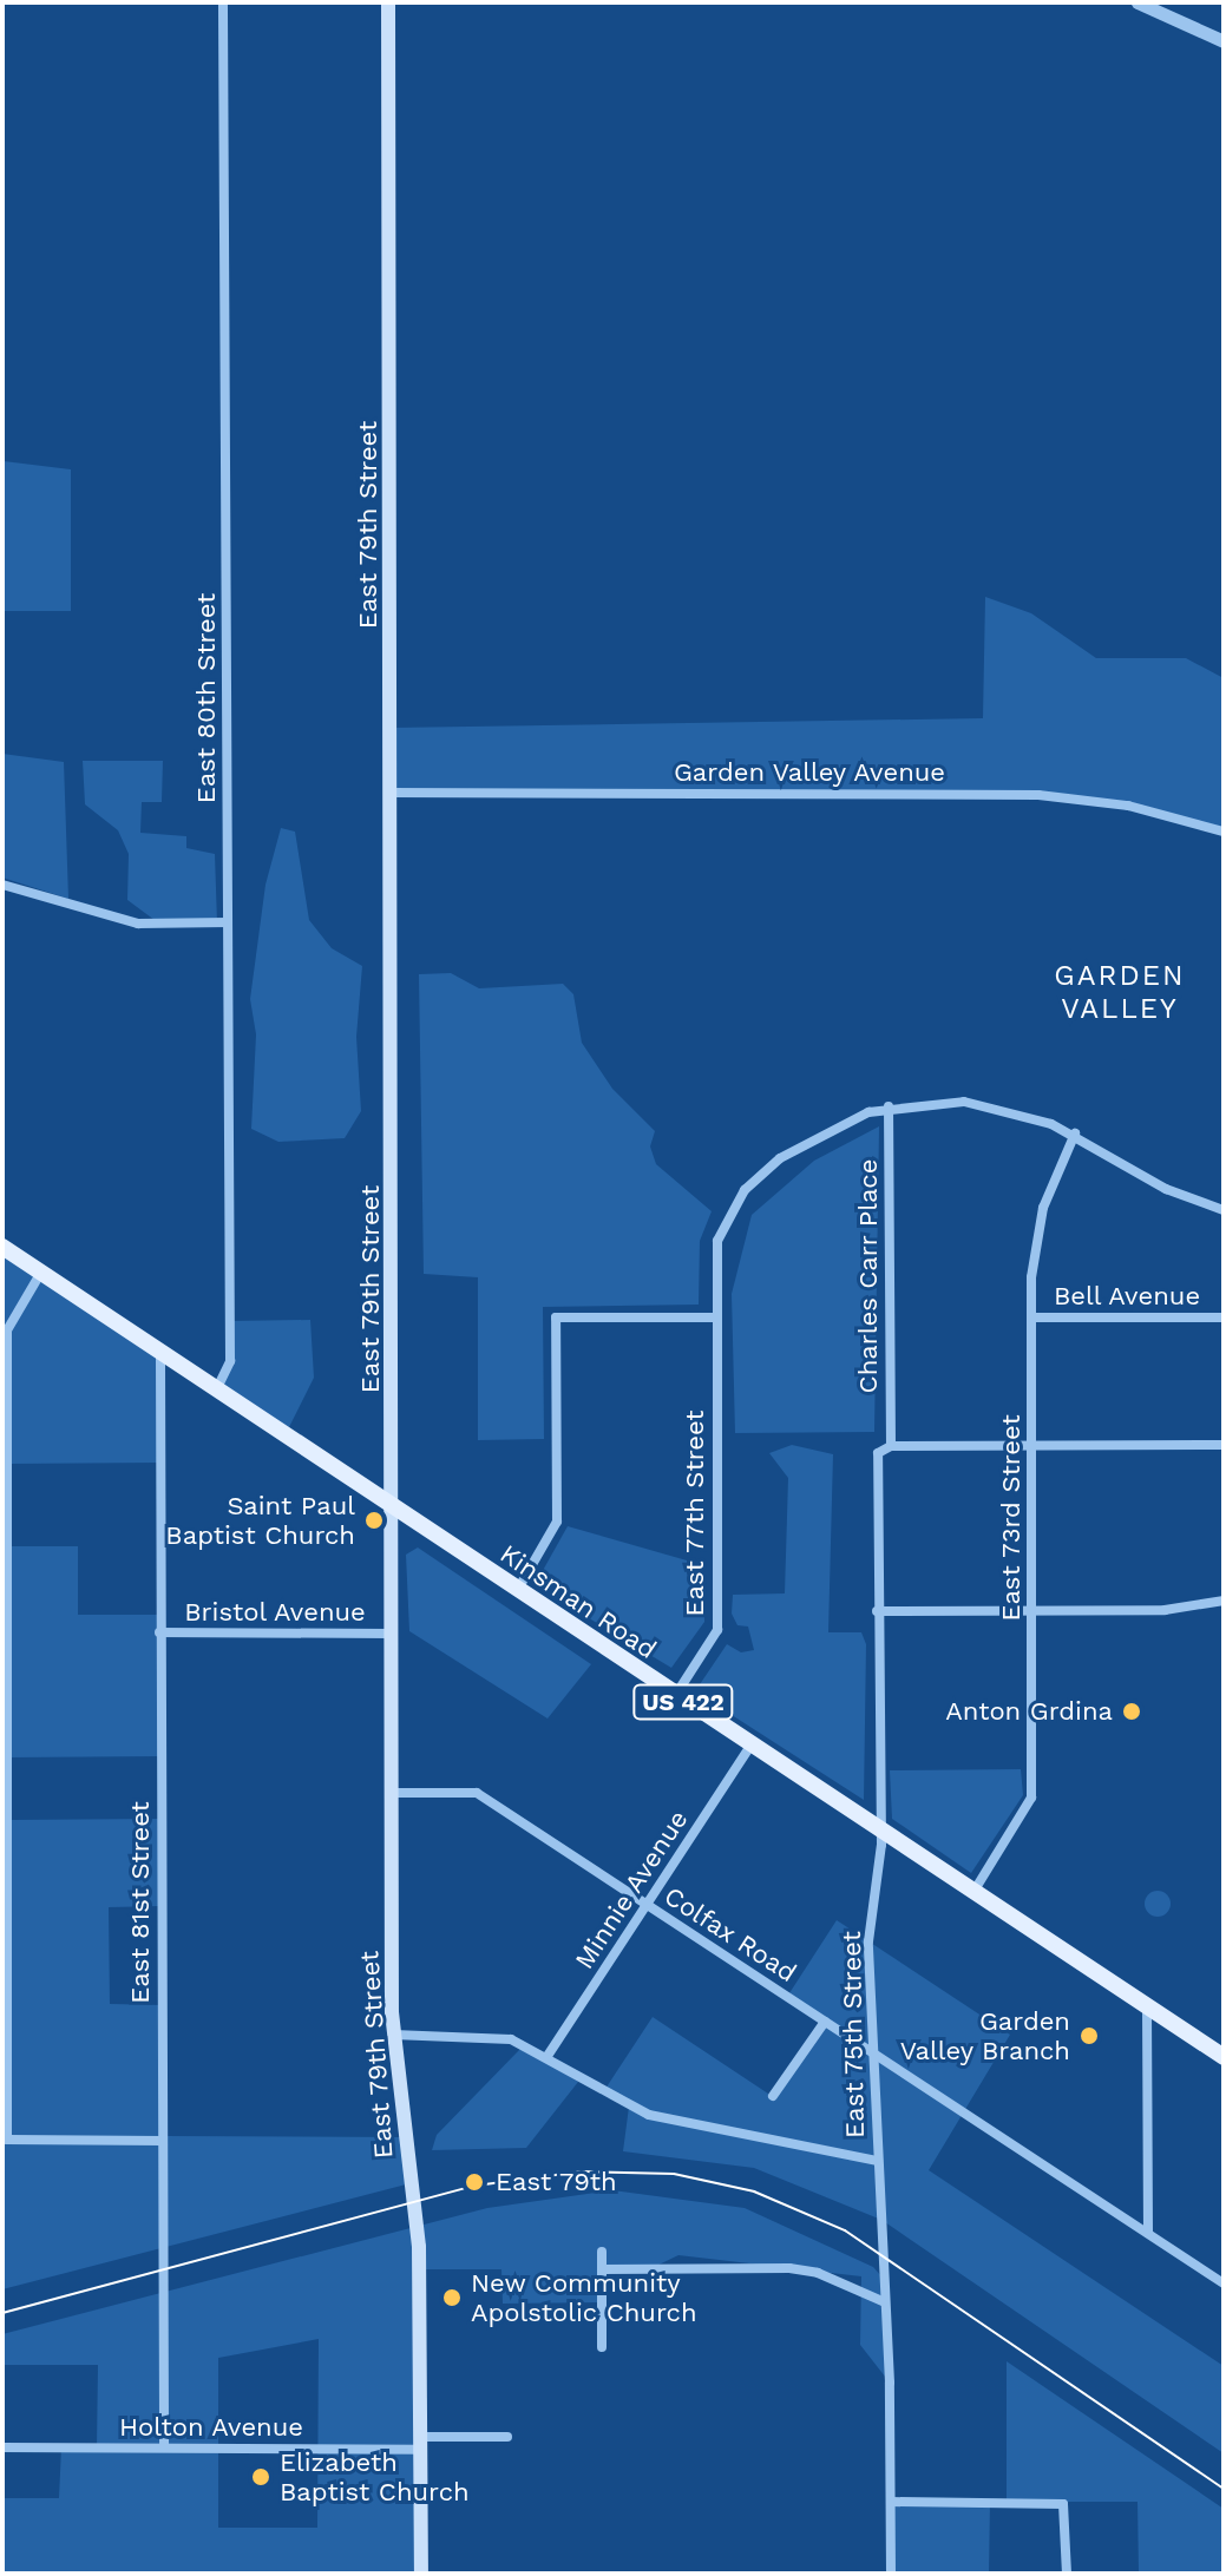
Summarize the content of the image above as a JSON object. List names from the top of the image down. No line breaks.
{"streets":{"main road":["East 79th Street","Kinsman Road","US 422"],"street":["East 80th Street","Garden Valley Avenue","Charles Carr Place","Bell Avenue","East 77th Street","East 73rd Street","Bristol Avenue","Minnie Avenue","East 81st Street","Colfax Road","East 75th Street","Holton Avenue"]},"crossings":[["East 79th Street","Garden Valley Avenue"],["East 79th Street","Kinsman Road"],["East 79th Street","Bristol Avenue"],["East 79th Street","Colfax Road"],["East 79th Street","Holton Avenue"],["East 80th Street","Kinsman Road"],["Charles Carr Place","East 77th Street"],["Charles Carr Place","East 75th Street"],["Bell Avenue","East 73rd Street"],["East 77th Street","East 73rd Street"],["East 77th Street","Kinsman Road"],["East 73rd Street","Kinsman Road"],["Kinsman Road","Minnie Avenue"],["Kinsman Road","East 81st Street"],["Kinsman Road","East 75th Street"],["Bristol Avenue","East 81st Street"],["Minnie Avenue","Colfax Road"],["East 81st Street","Holton Avenue"],["Colfax Road","East 75th Street"]],"districts":["GARDEN VALLEY"],"places":["Saint Paul Baptist Church","Anton Grdina","Garden Valley Branch","East 79th","New Community Apolstolic Church","Elizabeth Baptist Church"]}
